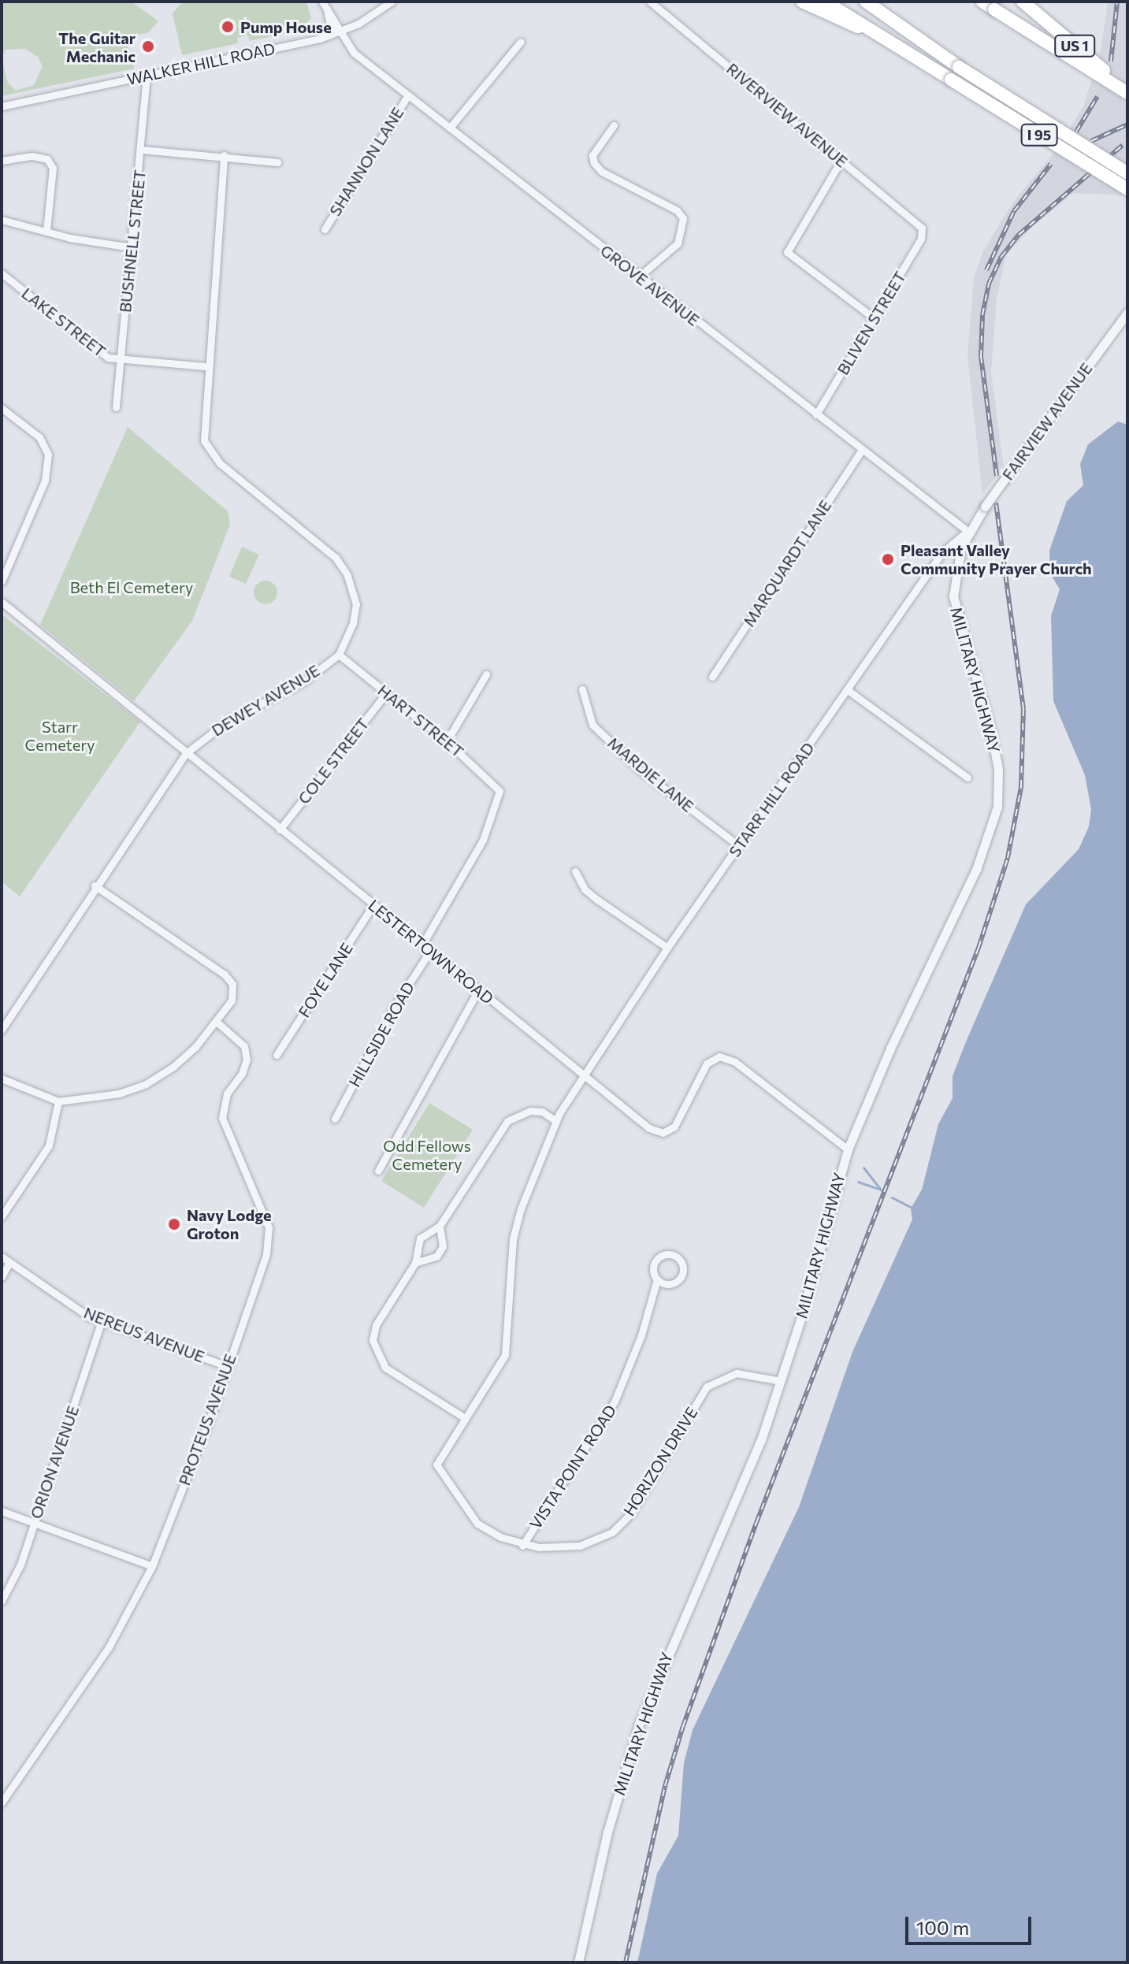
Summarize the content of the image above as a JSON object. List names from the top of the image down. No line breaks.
{"streets":{"highway":["US 1","I 95"],"street":["WALKER HILL ROAD","RIVERVIEW AVENUE","SHANNON LANE","BUSHNELL STREET","GROVE AVENUE","LAKE STREET","BLIVEN STREET","FAIRVIEW AVENUE","MARQUARDT LANE","MILITARY HIGHWAY","DEWEY AVENUE","HART STREET","COLE STREET","MARDIE LANE","STARR HILL ROAD","LESTERTOWN ROAD","FOYE LANE","HILLSIDE ROAD","NEREUS AVENUE","PROTEUS AVENUE","HORIZON DRIVE","ORION AVENUE","VISTA POINT ROAD"]},"crossings":[["WALKER HILL ROAD","BUSHNELL STREET"],["WALKER HILL ROAD","GROVE AVENUE"],["RIVERVIEW AVENUE","BLIVEN STREET"],["SHANNON LANE","GROVE AVENUE"],["BUSHNELL STREET","LAKE STREET"],["GROVE AVENUE","BLIVEN STREET"],["GROVE AVENUE","FAIRVIEW AVENUE"],["GROVE AVENUE","MARQUARDT LANE"],["GROVE AVENUE","MILITARY HIGHWAY"],["GROVE AVENUE","STARR HILL ROAD"],["FAIRVIEW AVENUE","MILITARY HIGHWAY"],["FAIRVIEW AVENUE","STARR HILL ROAD"],["MILITARY HIGHWAY","STARR HILL ROAD"],["MILITARY HIGHWAY","LESTERTOWN ROAD"],["MILITARY HIGHWAY","HORIZON DRIVE"],["DEWEY AVENUE","HART STREET"],["DEWEY AVENUE","LESTERTOWN ROAD"],["HART STREET","COLE STREET"],["HART STREET","LESTERTOWN ROAD"],["COLE STREET","LESTERTOWN ROAD"],["MARDIE LANE","STARR HILL ROAD"],["STARR HILL ROAD","LESTERTOWN ROAD"],["STARR HILL ROAD","HORIZON DRIVE"],["LESTERTOWN ROAD","FOYE LANE"],["LESTERTOWN ROAD","HILLSIDE ROAD"],["NEREUS AVENUE","PROTEUS AVENUE"],["NEREUS AVENUE","ORION AVENUE"],["HORIZON DRIVE","VISTA POINT ROAD"]],"parks":["Beth El Cemetery","Starr Cemetery","Odd Fellows Cemetery"],"places":["Pump House","The Guitar Mechanic","Pleasant Valley Community Prayer Church","Navy Lodge Groton"],"scale_bar":"100 m"}
